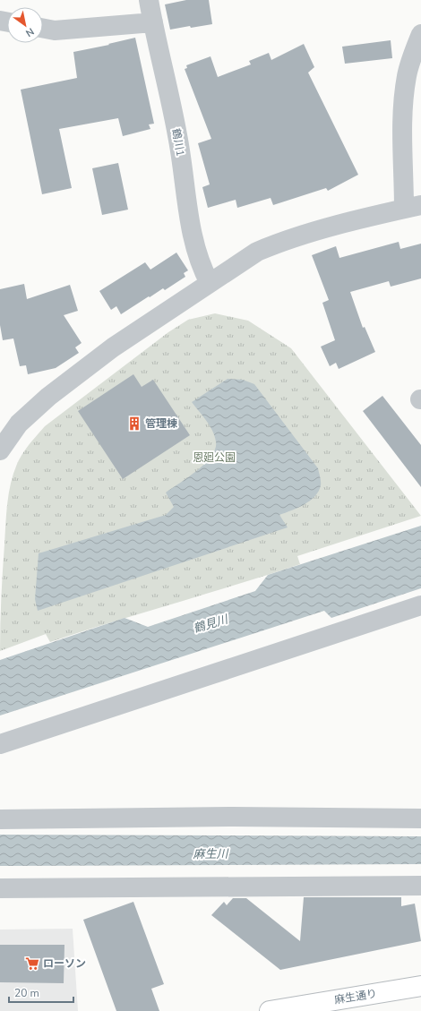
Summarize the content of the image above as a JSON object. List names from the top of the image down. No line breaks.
{"streets":{"main road":["麻生通り"],"street":["鶴川1"]},"water":["鶴見川","麻生川"],"parks":["恩廻公園"],"places":{"building":["管理棟"],"supermarket":["ローソン"]},"scale_bar":"20 m","north":"bottom right"}
